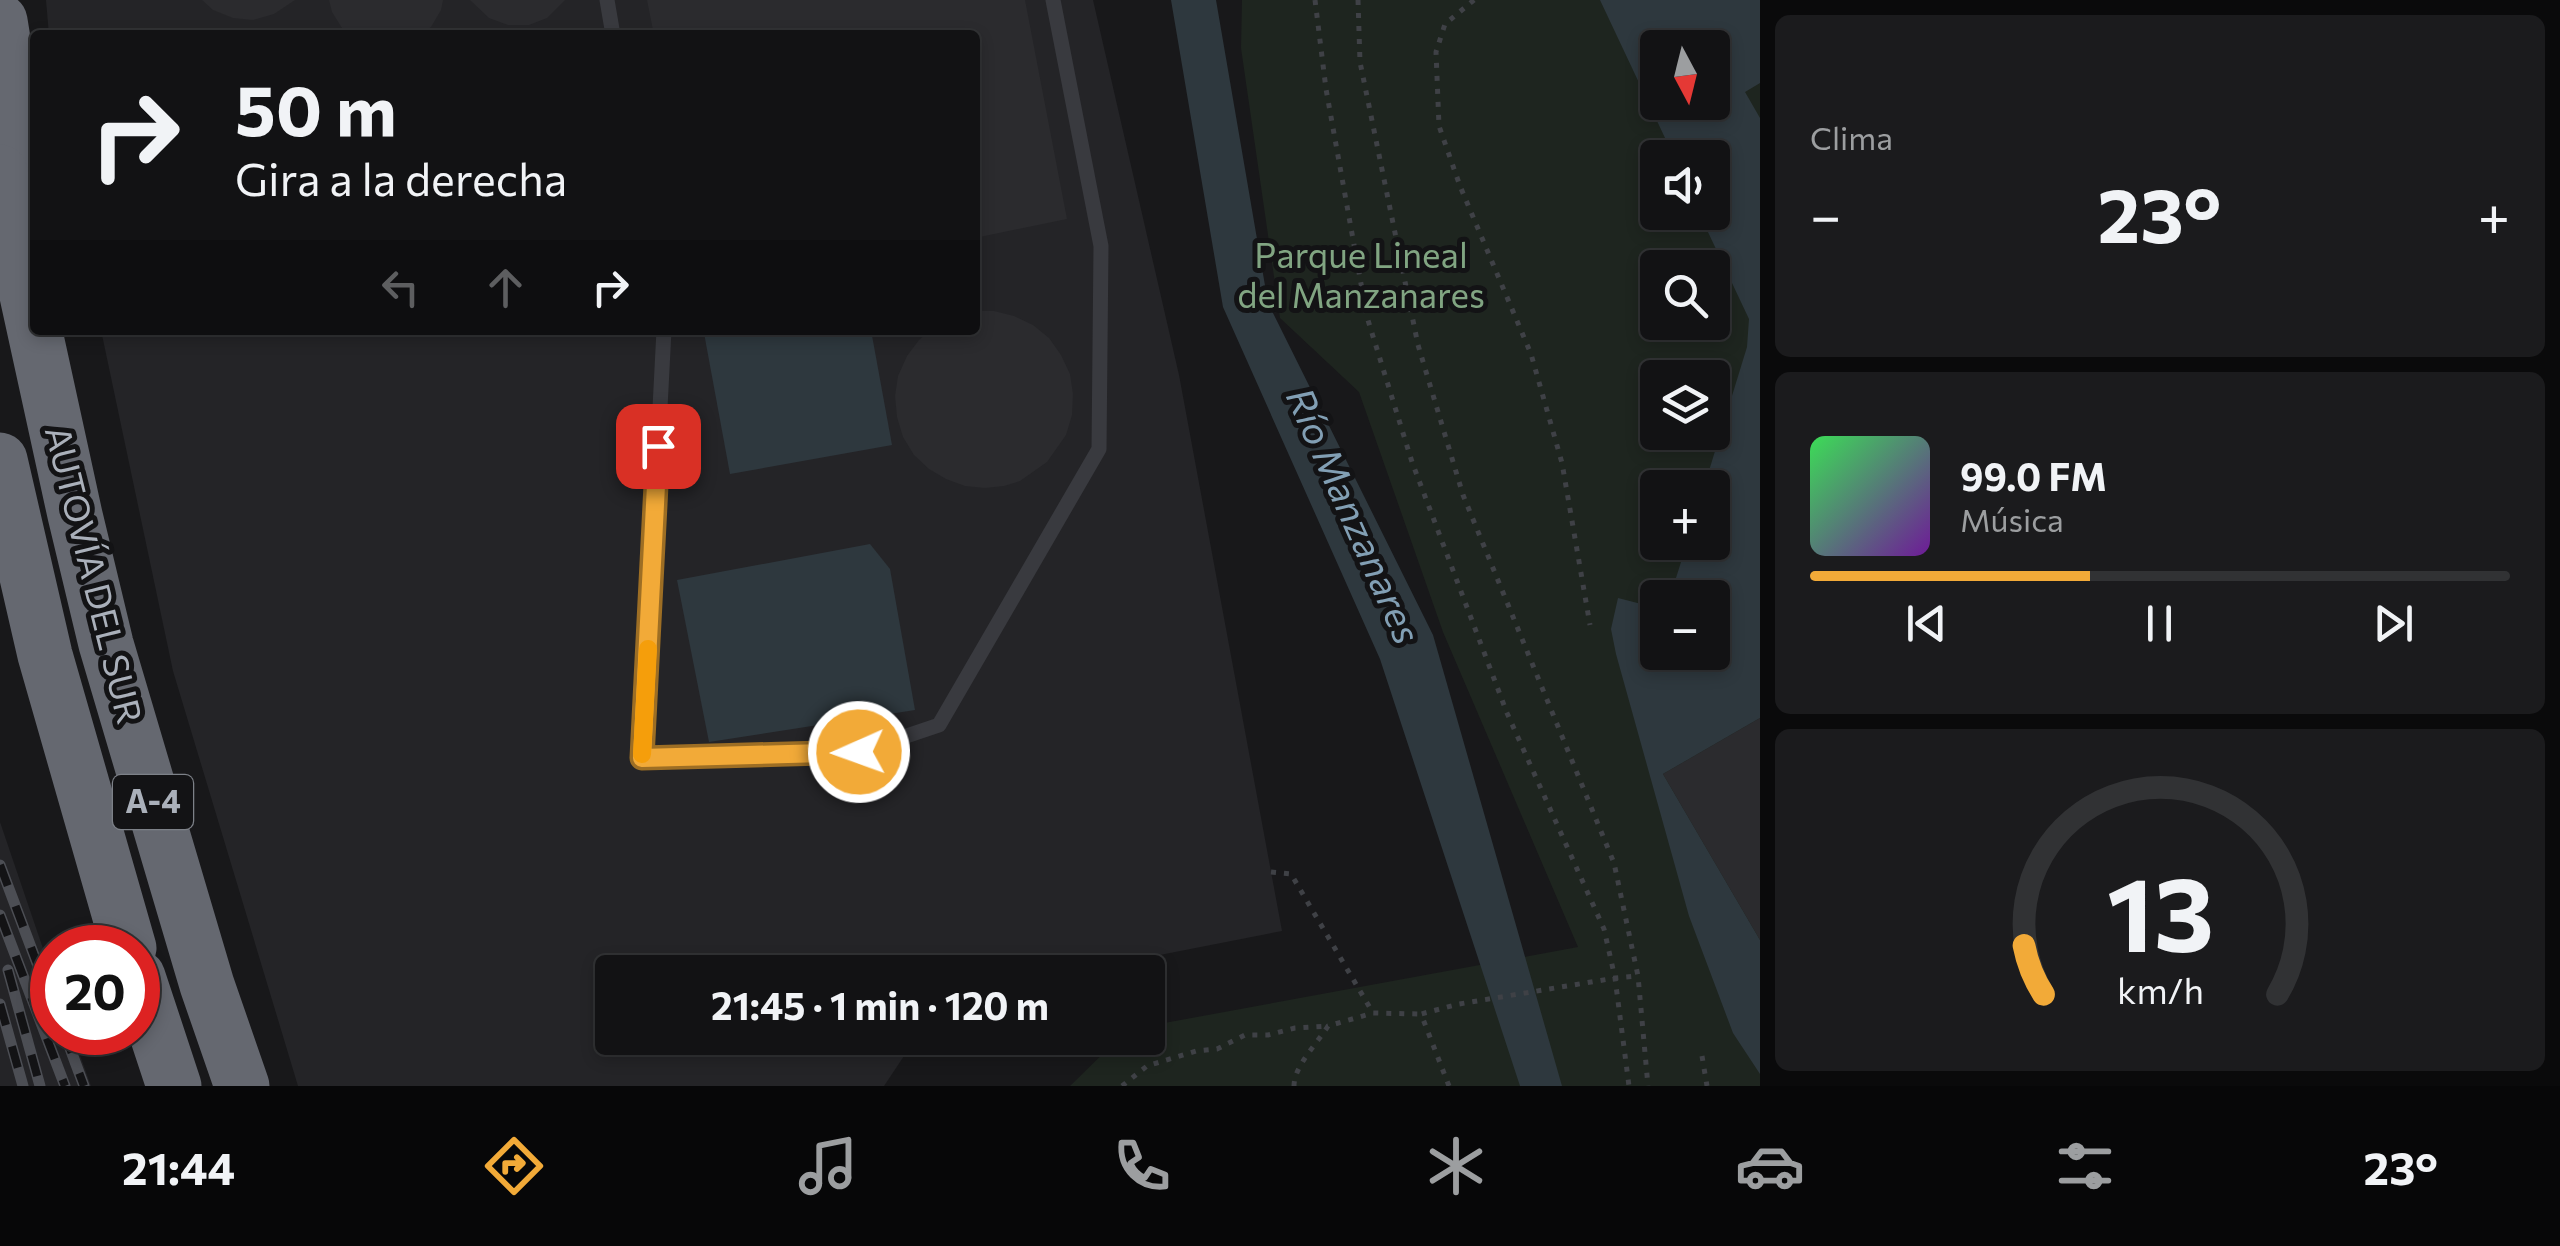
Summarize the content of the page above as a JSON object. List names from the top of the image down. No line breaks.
{"streets":{"highway":["AUTOVÍA DEL SUR","A-4"]},"water":["Río Manzanares"],"parks":["Parque Lineal del Manzanares"],"north":"bottom","page":{"tile":"Clima","map_buttons":["+","−"],"turn":["50 m","Gira a la derecha"],"heat":["−","23°","+"],"song":["99.0 FM","Música"],"limit":"20","trip":"21:45 · 1 min · 120 m","tabs":["21:44","23°"],"gauge":["13","km/h"]}}
